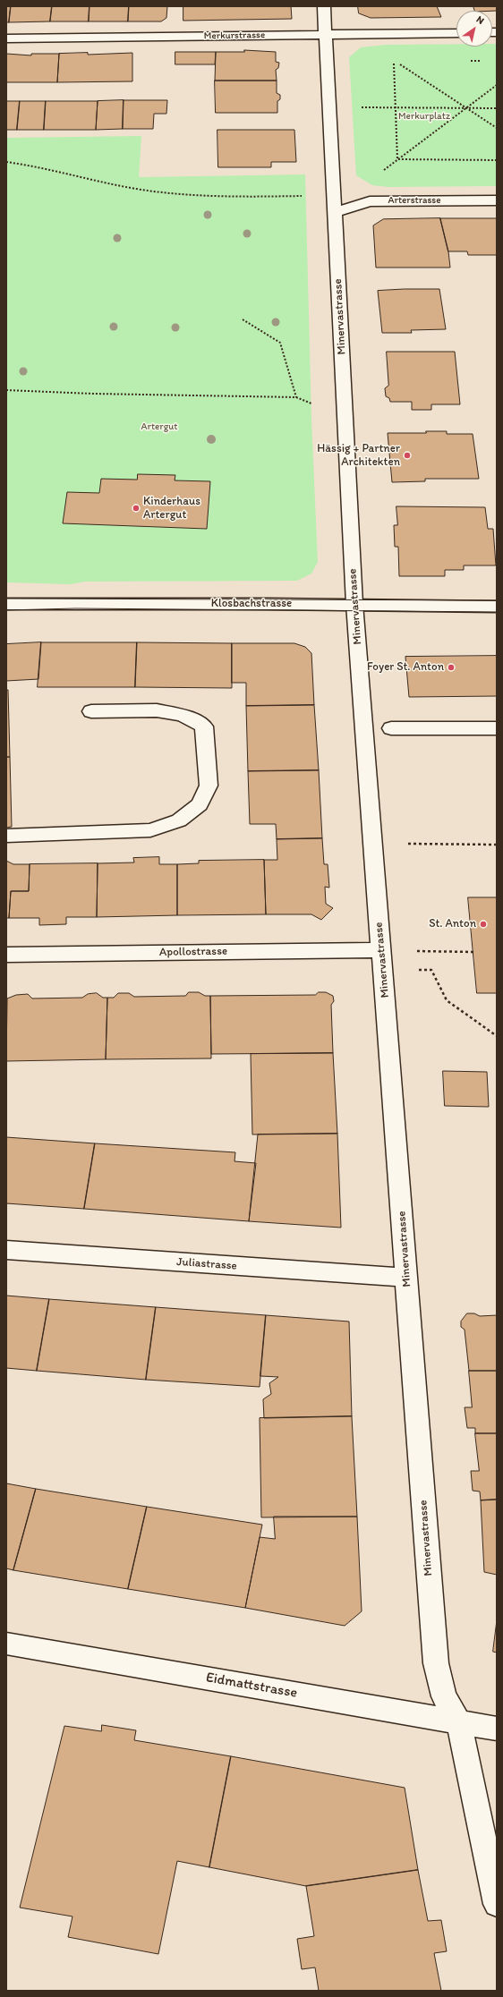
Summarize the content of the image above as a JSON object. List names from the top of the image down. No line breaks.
{"streets":{"street":["Merkurstrasse","Arterstrasse","Minervastrasse","Klosbachstrasse","Apollostrasse","Juliastrasse","Eidmattstrasse"]},"crossings":[["Merkurstrasse","Minervastrasse"],["Arterstrasse","Minervastrasse"],["Minervastrasse","Klosbachstrasse"],["Minervastrasse","Apollostrasse"],["Minervastrasse","Juliastrasse"],["Minervastrasse","Eidmattstrasse"]],"parks":["Merkurplatz","Artergut"],"places":["Hässig + Partner Architekten","Kinderhaus Artergut","Foyer St. Anton","St. Anton"],"north":"top right"}
